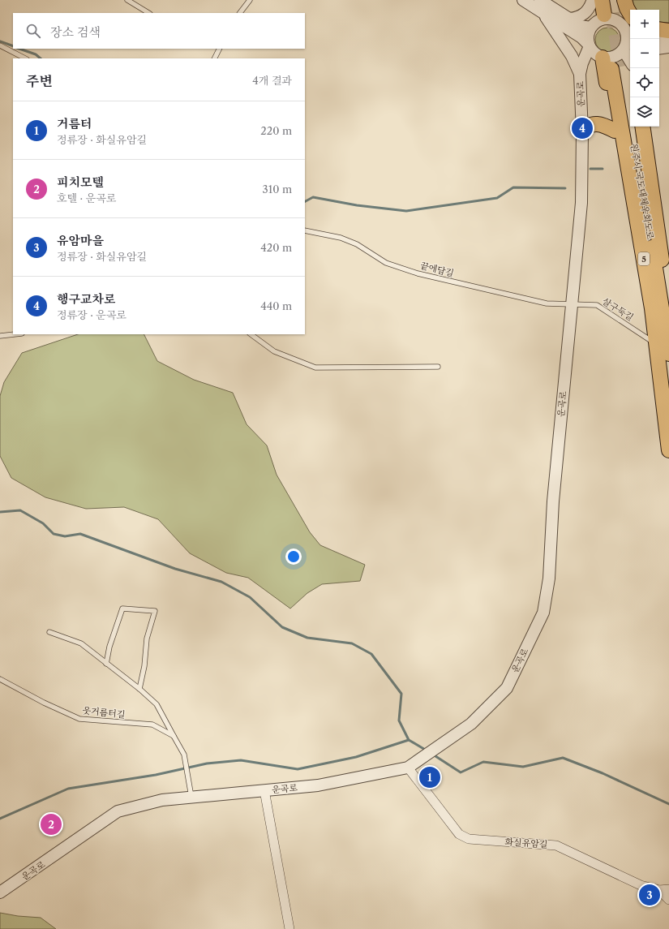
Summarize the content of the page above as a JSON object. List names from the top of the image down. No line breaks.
{"streets":{"highway":["5"],"street":["운곡로","화실유암길"],"lane":["끝에담길","살구둑길","웃거름터길"]},"crossings":[["운곡로","끝에담길"],["운곡로","살구둑길"],["운곡로","화실유암길"],["끝에담길","살구둑길"]],"page":{"map_buttons":["+","−"],"search":"장소 검색","heading":["주변","4개 결과"],"list":[{"mark":"1","name":"거름터","note":"정류장 · 화실유암길","value":"220 m"},{"mark":"2","name":"피치모텔","note":"호텔 · 운곡로","value":"310 m"},{"mark":"3","name":"유암마을","note":"정류장 · 화실유암길","value":"420 m"},{"mark":"4","name":"행구교차로","note":"정류장 · 운곡로","value":"440 m"}],"pins":["4","1","2","3"]}}
